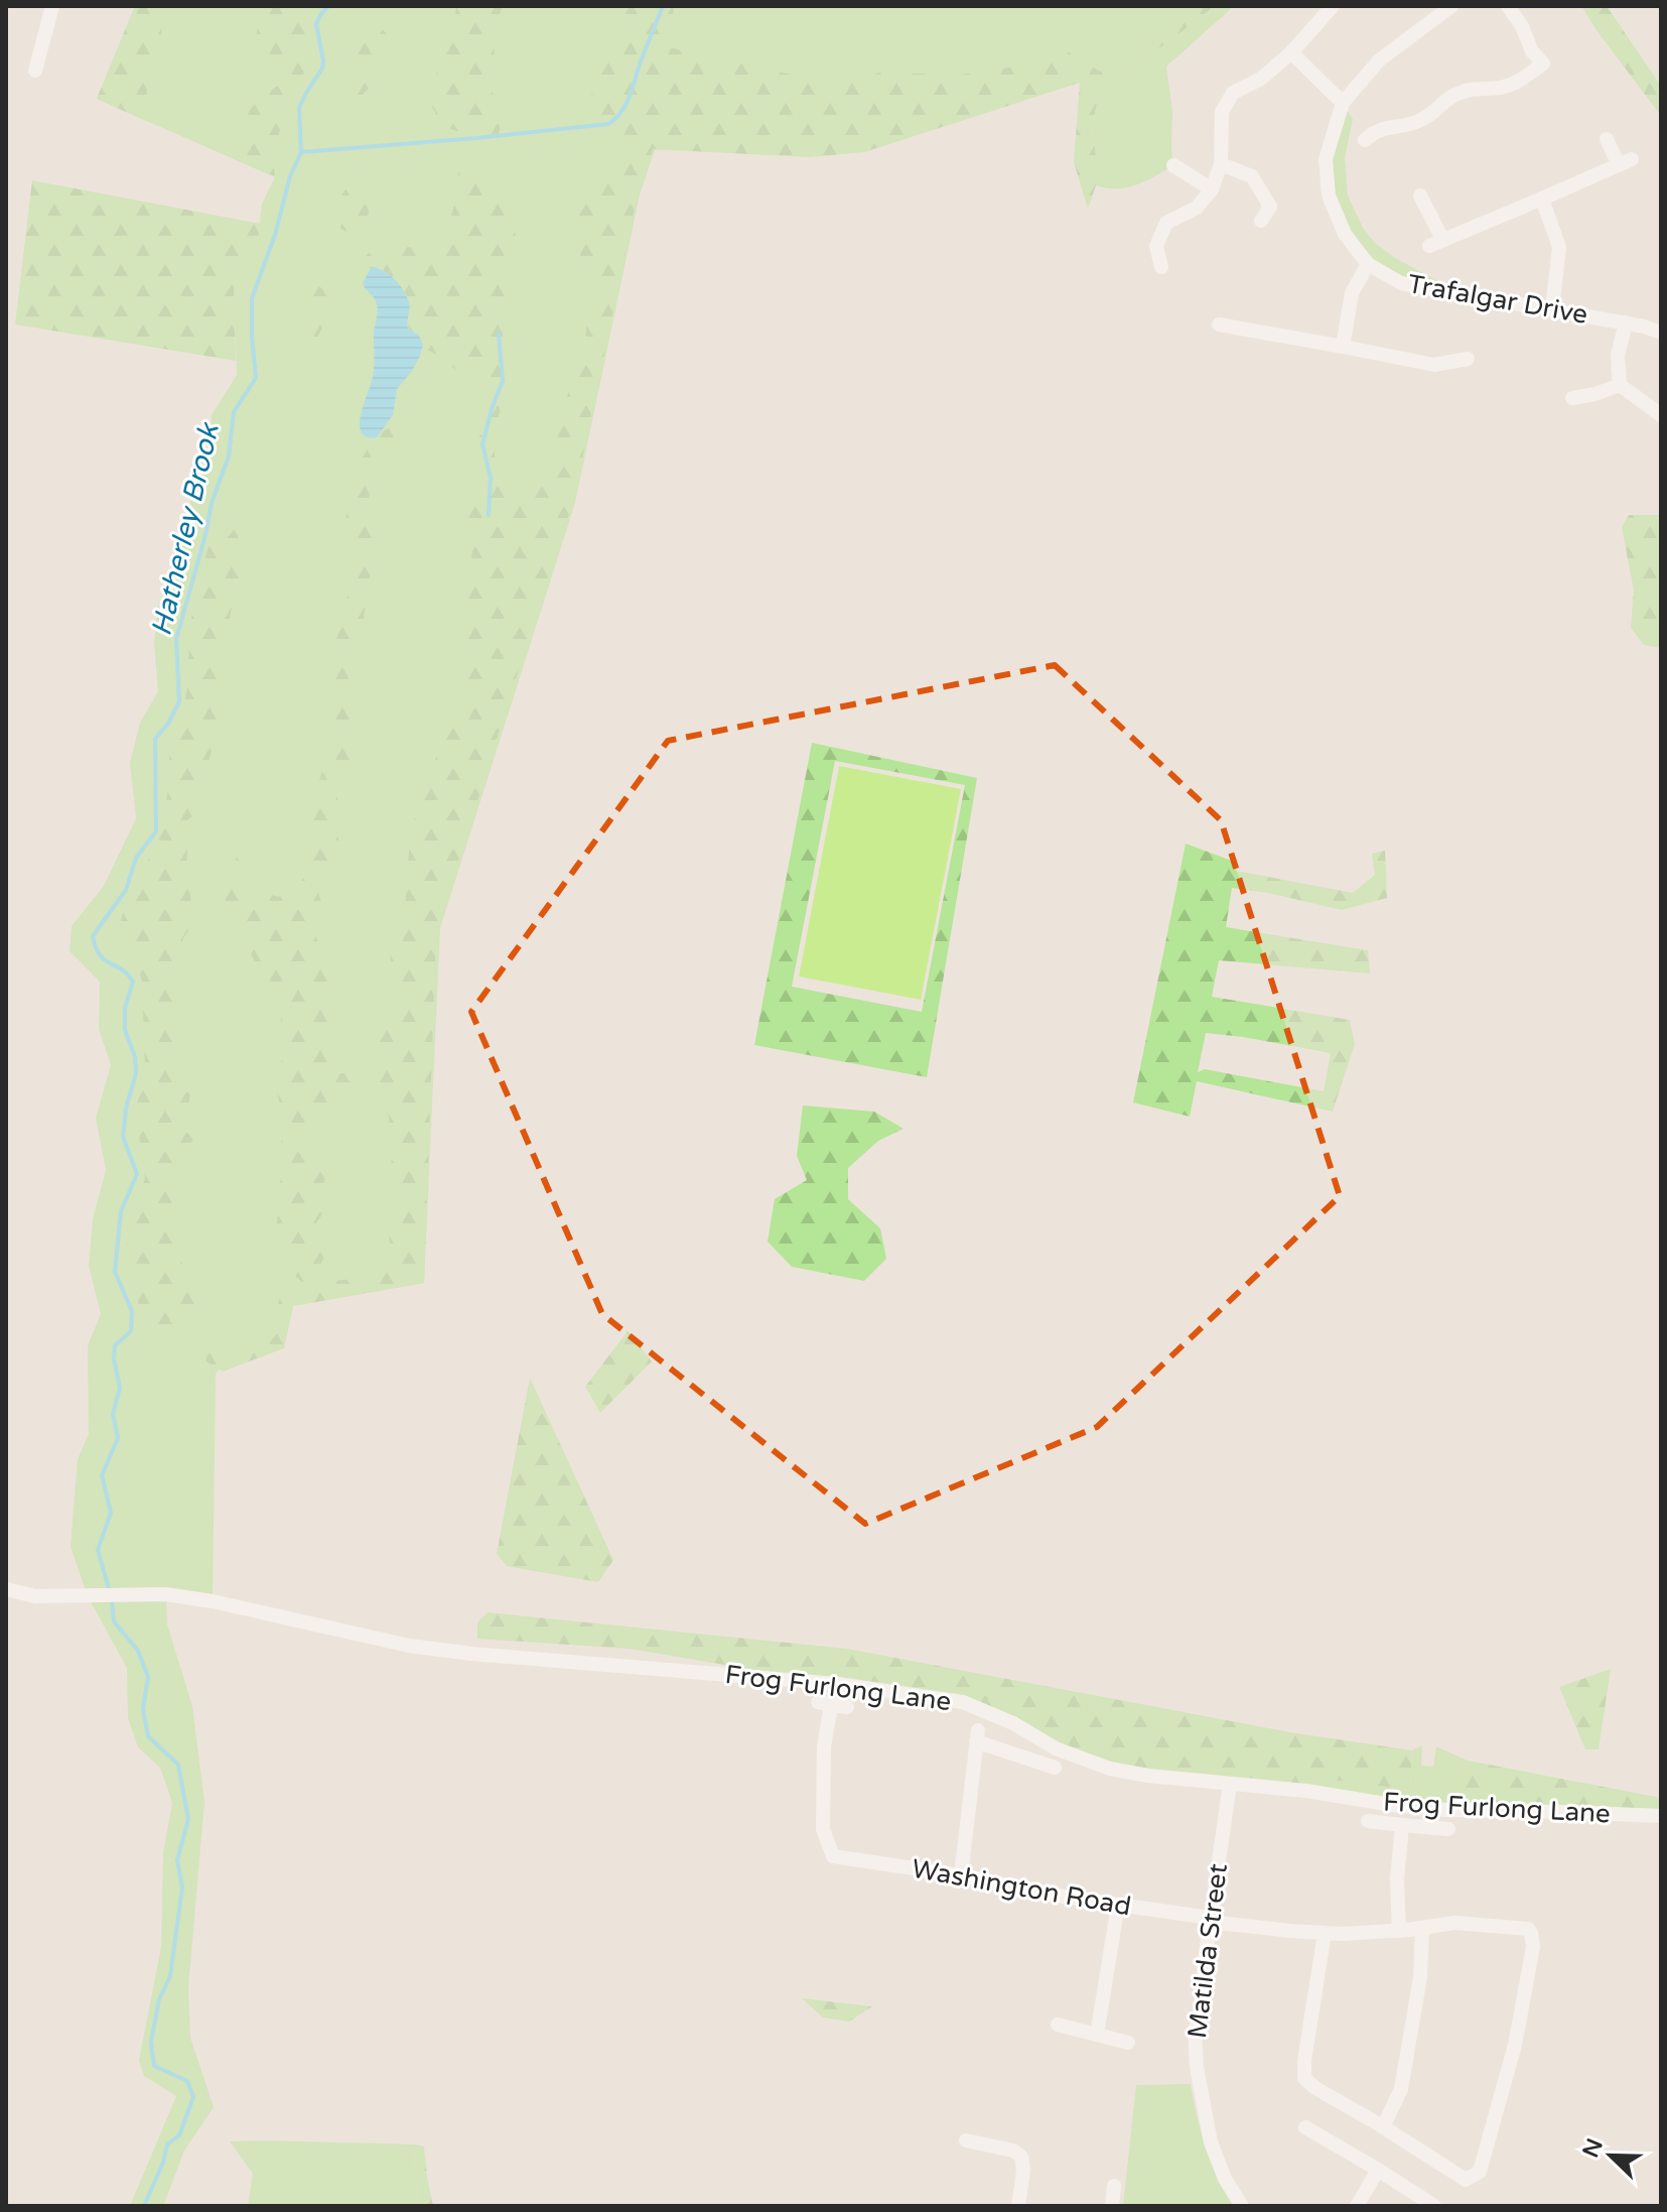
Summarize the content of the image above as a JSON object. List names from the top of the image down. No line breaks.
{"streets":{"street":["Trafalgar Drive","Frog Furlong Lane","Washington Road","Matilda Street"]},"crossings":[["Frog Furlong Lane","Matilda Street"],["Washington Road","Matilda Street"]],"water":["Hatherley Brook"],"north":"top left"}
